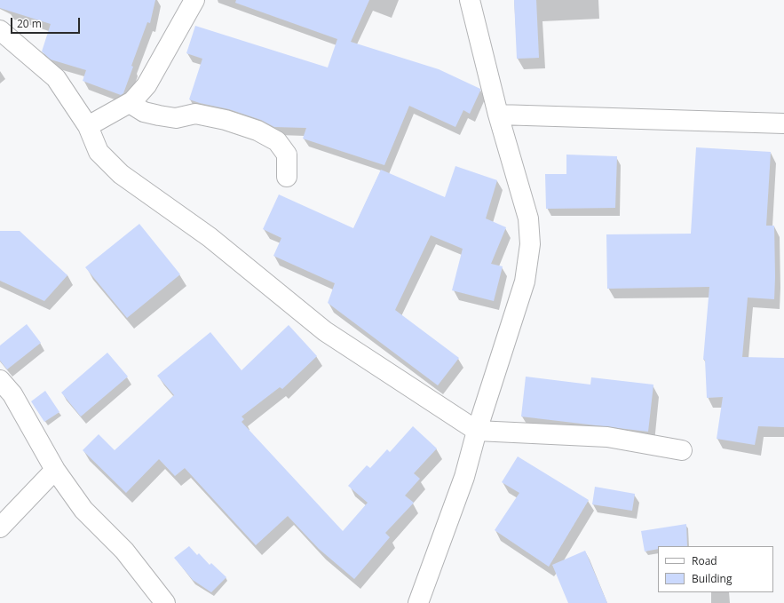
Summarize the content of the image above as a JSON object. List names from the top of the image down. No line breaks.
{"legend":["Road","Building"],"scale_bar":"20 m"}
